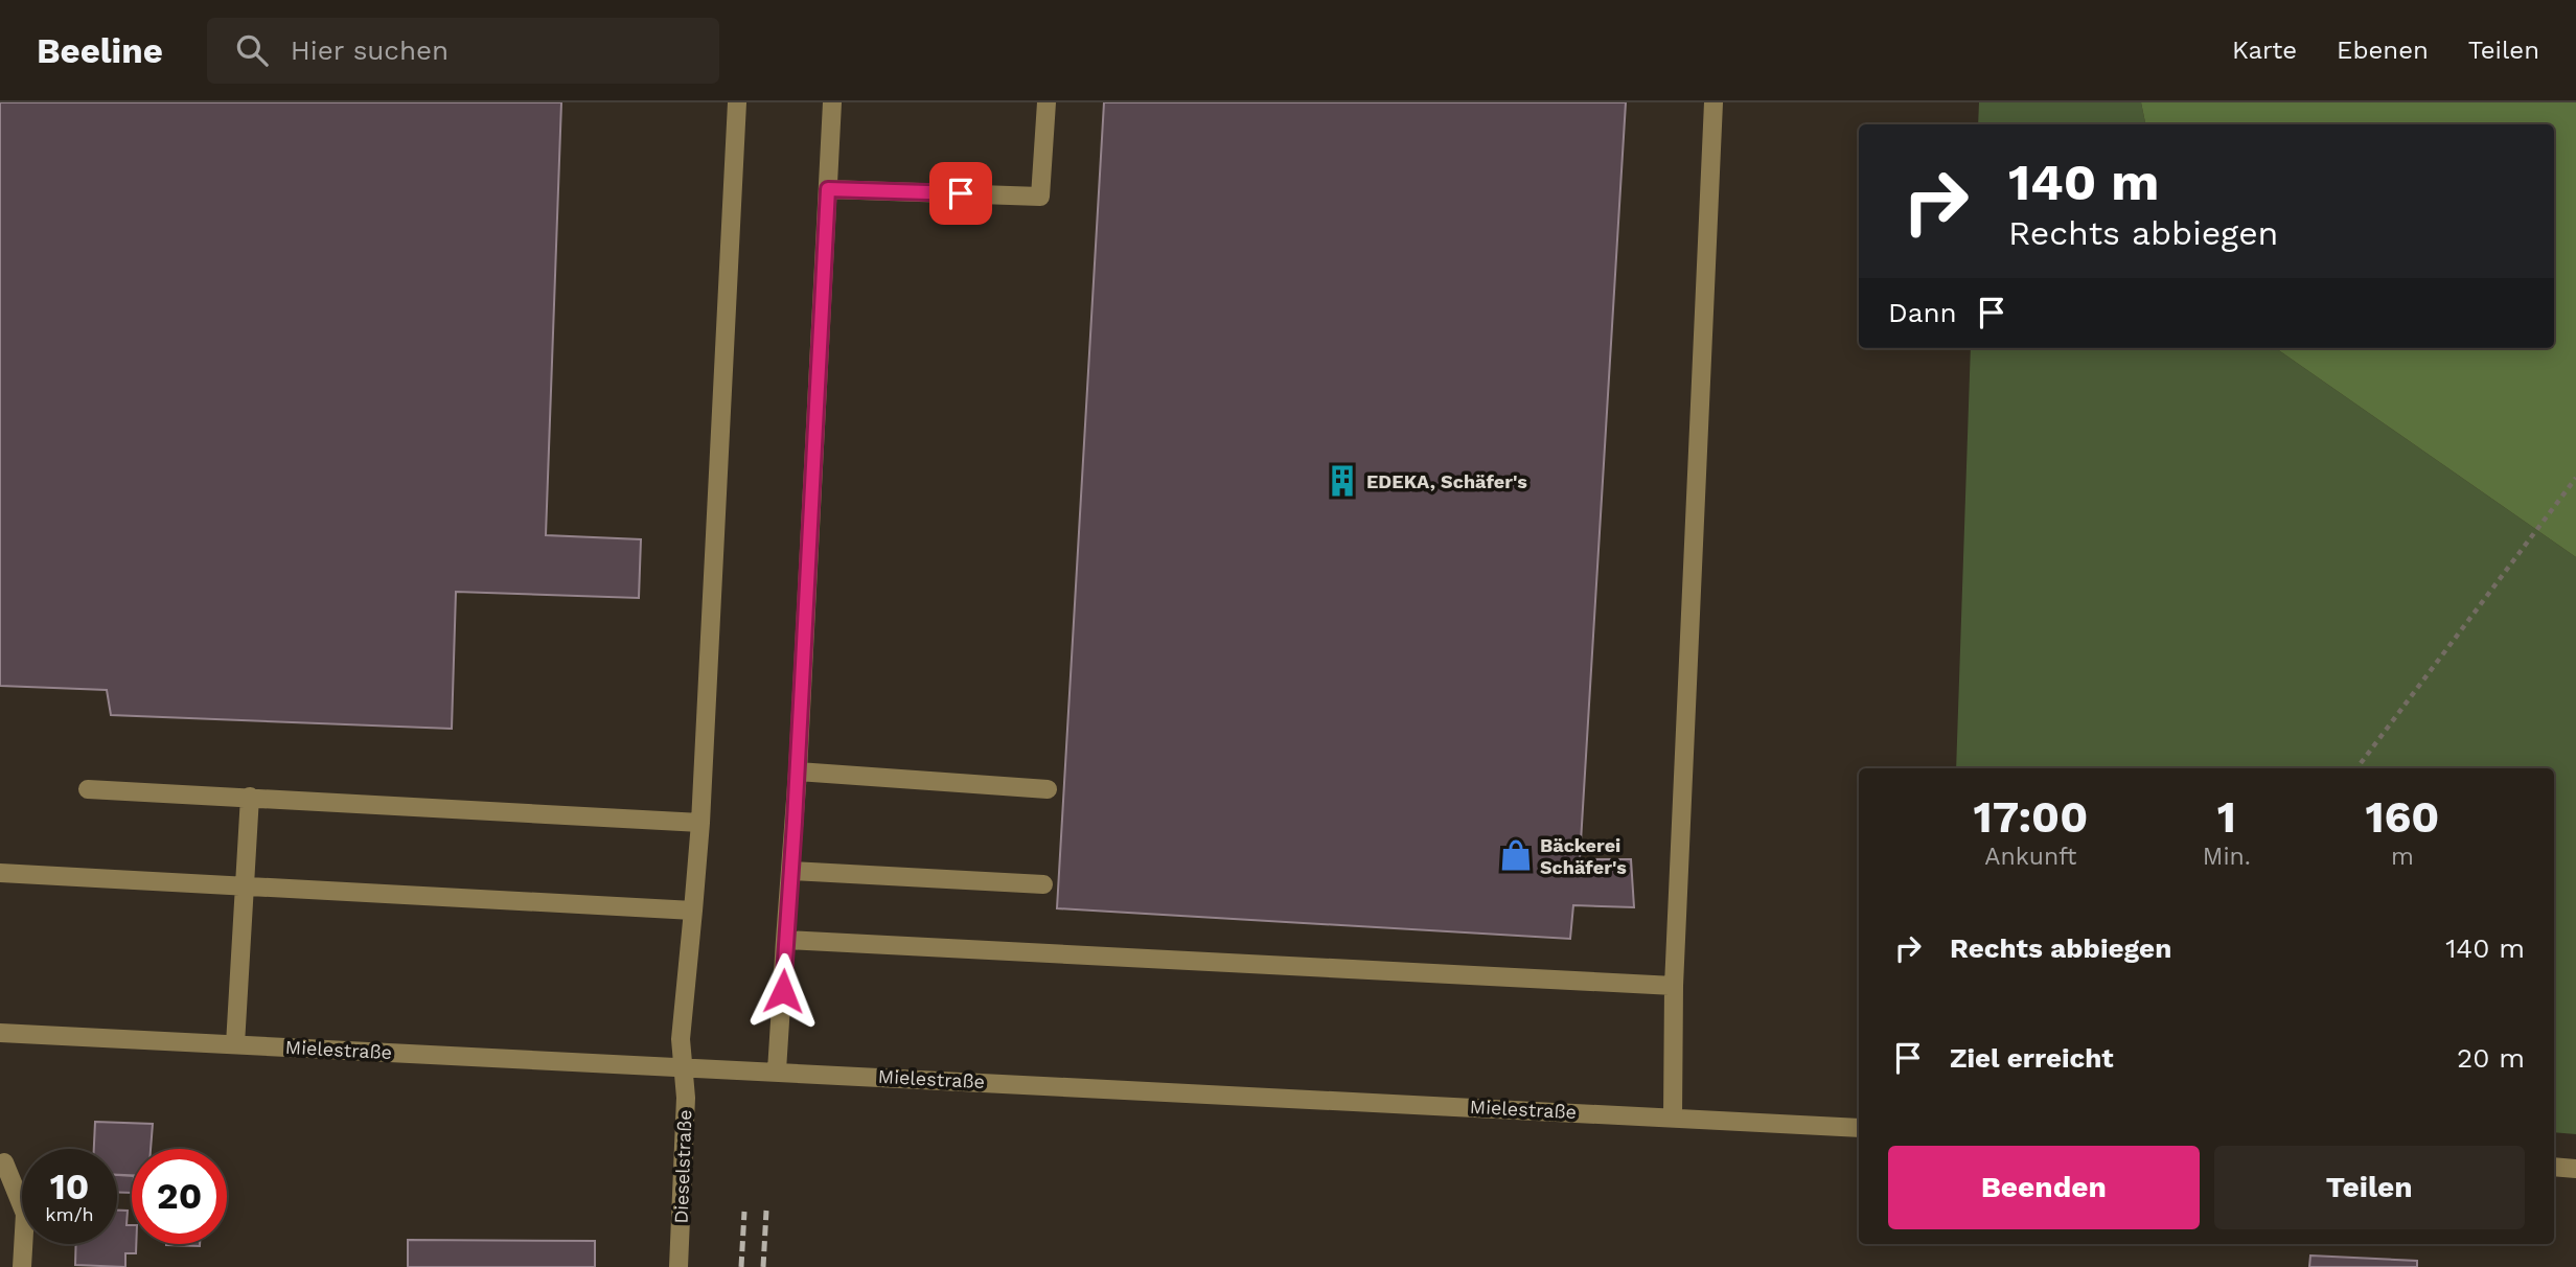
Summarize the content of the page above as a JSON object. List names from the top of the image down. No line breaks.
{"streets":{"street":["Mielestraße","Dieselstraße"]},"crossings":[["Mielestraße","Dieselstraße"]],"places":{"building":["EDEKA, Schäfer's"],"shop":["Bäckerei Schäfer's"]},"page":{"header":"Beeline","search":"Hier suchen","nav":["Karte","Ebenen","Teilen"],"turn":["140 m","Rechts abbiegen"],"then":"Dann","eta":["17:00","Ankunft","1","Min.","160","m"],"list":[{"name":"Rechts abbiegen","value":"140 m"},{"name":"Ziel erreicht","value":"20 m"}],"buttons":["Beenden","Teilen"],"speed":"10 km/h","limit":"20"}}
